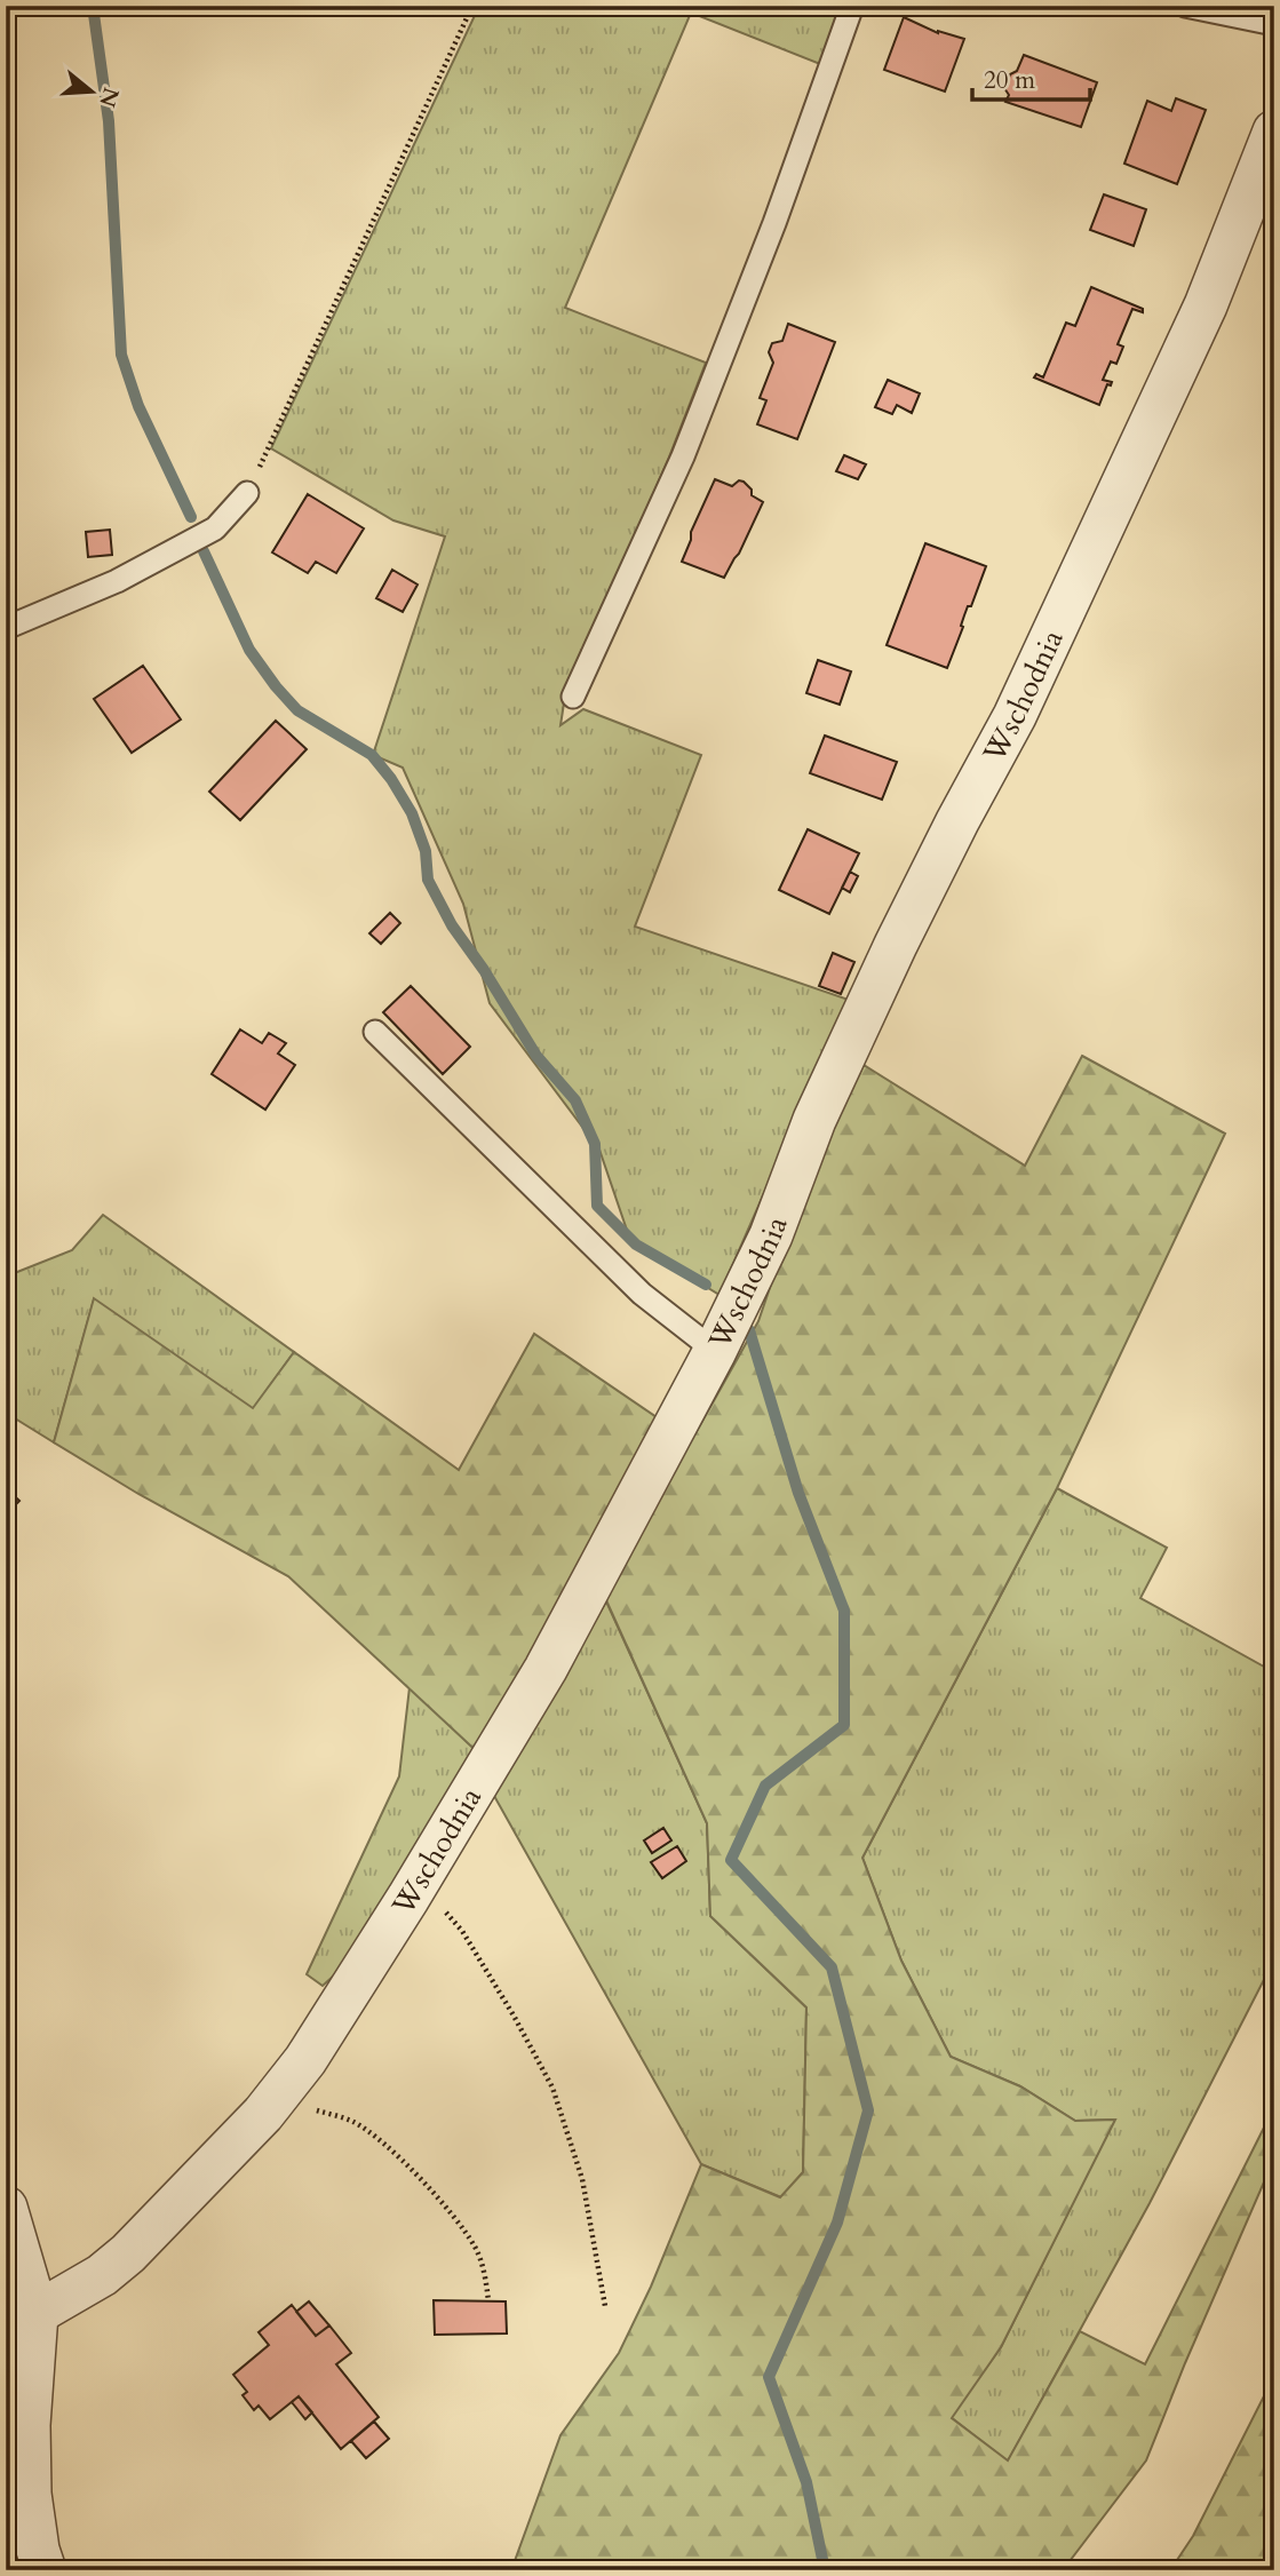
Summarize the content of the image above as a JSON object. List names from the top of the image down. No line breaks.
{"streets":{"street":["Wschodnia"]},"scale_bar":"20 m","north":"right"}
